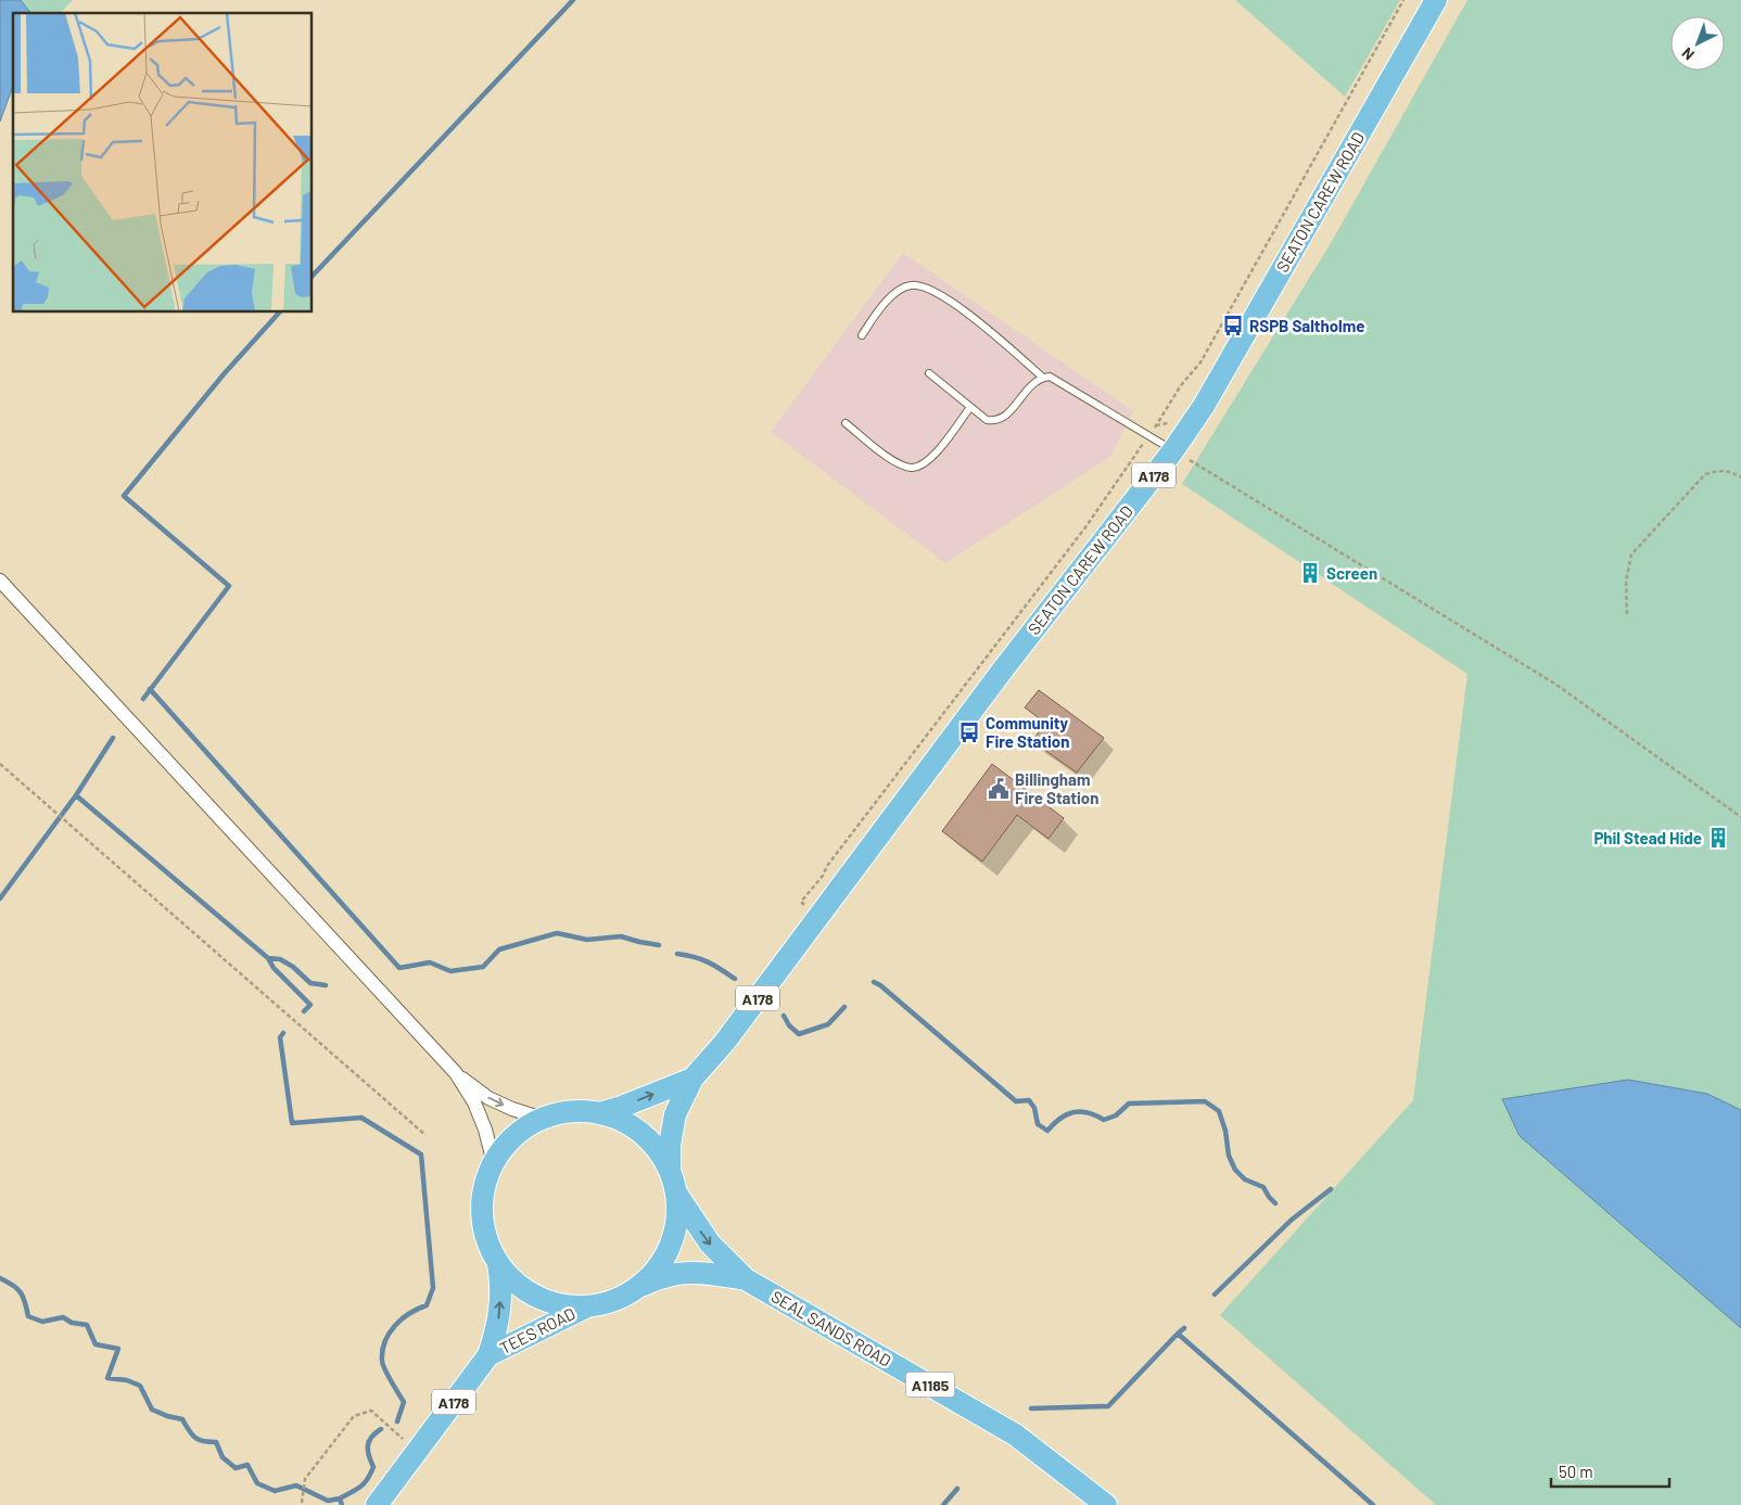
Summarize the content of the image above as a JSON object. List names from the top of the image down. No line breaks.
{"streets":{"main road":["SEATON CAREW ROAD","A178","SEAL SANDS ROAD","TEES ROAD","A1185"]},"crossings":[["SEAL SANDS ROAD","TEES ROAD"]],"places":{"bus stop":["RSPB Saltholme","Community Fire Station"],"building":["Screen","Phil Stead Hide"],"public building":["Billingham Fire Station"]},"scale_bar":"50 m","north":"bottom left"}
